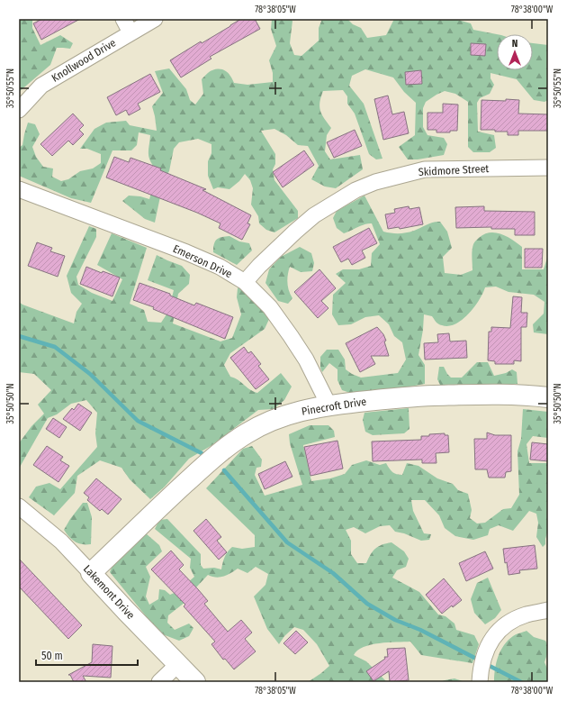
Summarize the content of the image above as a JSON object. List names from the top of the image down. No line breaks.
{"streets":{"street":["Knollwood Drive","Skidmore Street","Emerson Drive","Pinecroft Drive","Lakemont Drive"]},"crossings":[["Skidmore Street","Emerson Drive"],["Emerson Drive","Pinecroft Drive"],["Pinecroft Drive","Lakemont Drive"]],"scale_bar":"50 m","north":"top","coordinates":["78°38'05\"W","78°38'00\"W","35°50'55\"N","35°50'50\"N"]}
